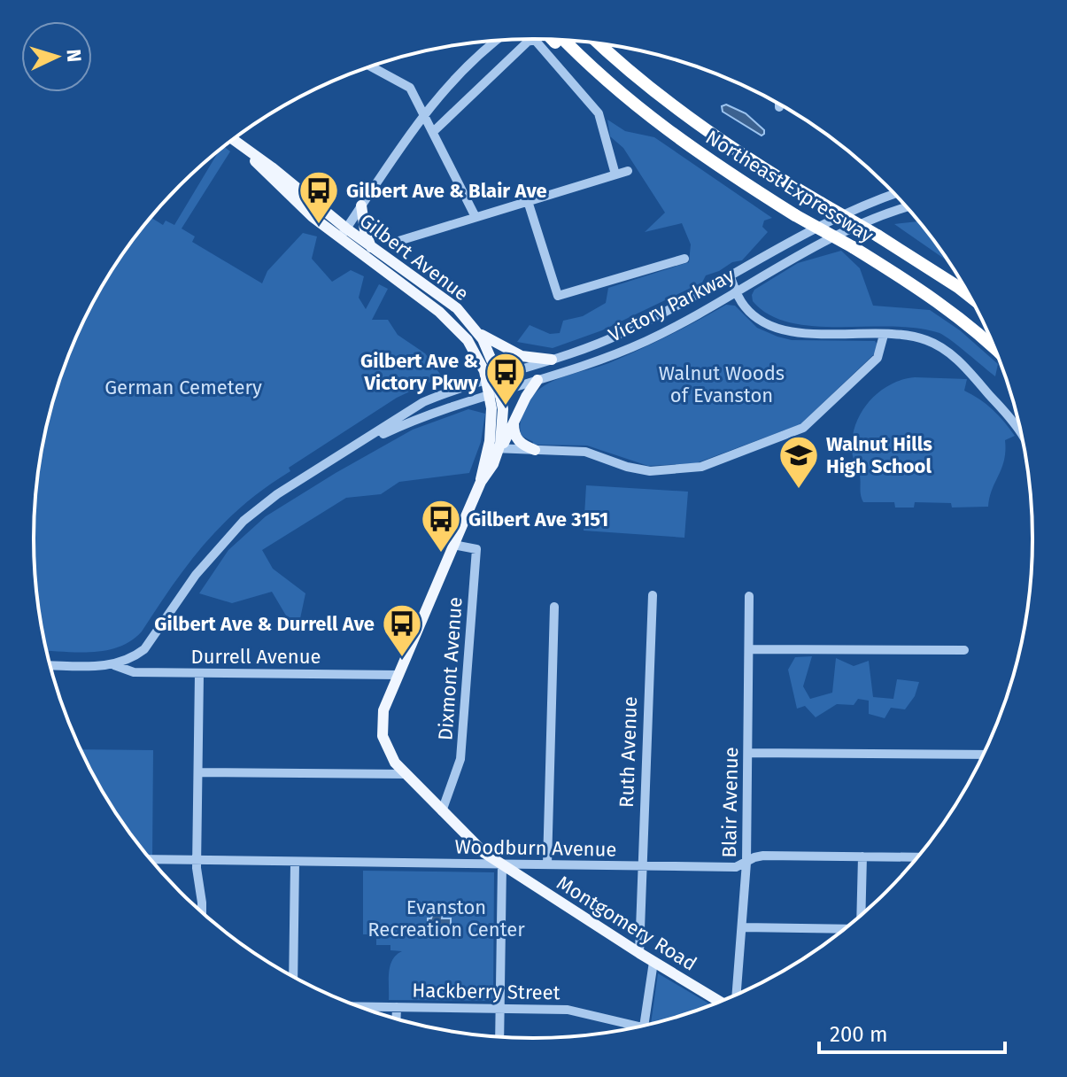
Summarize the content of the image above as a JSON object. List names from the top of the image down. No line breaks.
{"streets":{"highway":["Northeast Expressway"],"main road":["Gilbert Avenue","Montgomery Road"],"street":["Victory Parkway","Durrell Avenue","Dixmont Avenue","Ruth Avenue","Blair Avenue","Woodburn Avenue","Hackberry Street"]},"crossings":[["Gilbert Avenue","Victory Parkway"],["Gilbert Avenue","Durrell Avenue"],["Gilbert Avenue","Dixmont Avenue"],["Gilbert Avenue","Woodburn Avenue"],["Gilbert Avenue","Montgomery Road"],["Victory Parkway","Durrell Avenue"],["Ruth Avenue","Woodburn Avenue"],["Ruth Avenue","Montgomery Road"],["Blair Avenue","Woodburn Avenue"],["Woodburn Avenue","Montgomery Road"]],"parks":["Walnut Woods of Evanston","German Cemetery","Evanston Recreation Center"],"places":{"bus stop":["Gilbert Ave & Blair Ave","Gilbert Ave & Victory Pkwy","Gilbert Ave 3151","Gilbert Ave & Durrell Ave"],"school or university":["Walnut Hills High School"]},"scale_bar":"200 m","north":"right"}
